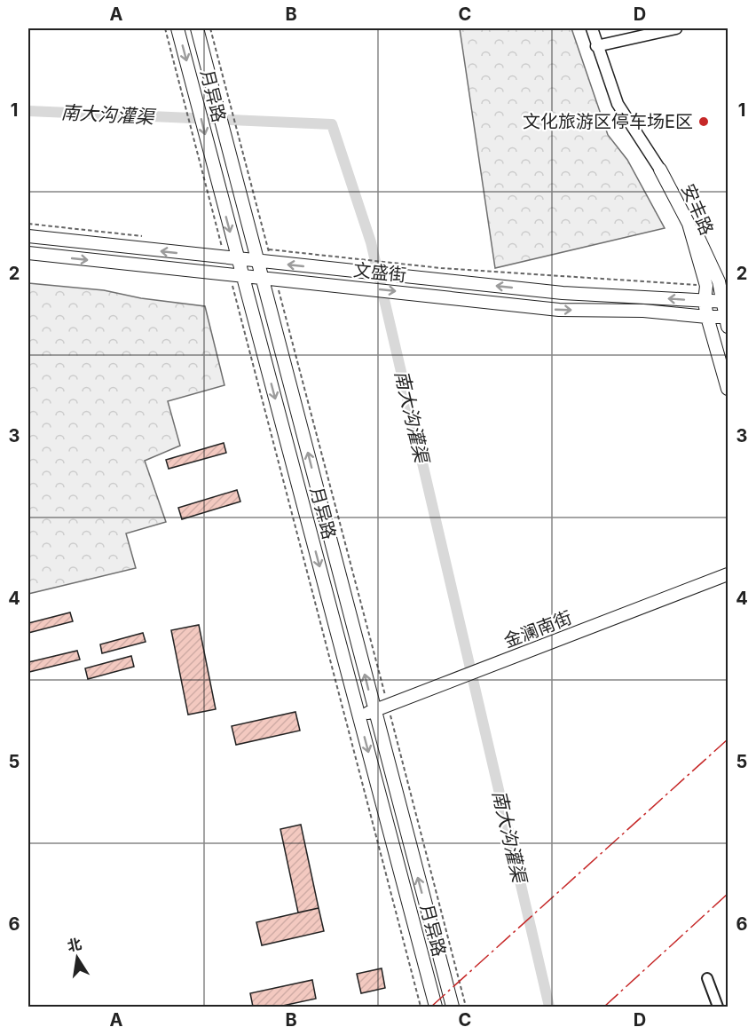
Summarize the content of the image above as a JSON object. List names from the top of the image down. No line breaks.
{"streets":{"main road":["月异路","安丰路","文盛街","金澜南街"]},"crossings":[["月异路","文盛街"],["月异路","金澜南街"],["安丰路","文盛街"]],"water":["南大沟灌渠"],"places":["文化旅游区停车场E区"],"north":"top","grid":{"columns":["A","B","C","D"],"rows":["1","2","3","4","5","6"]}}
